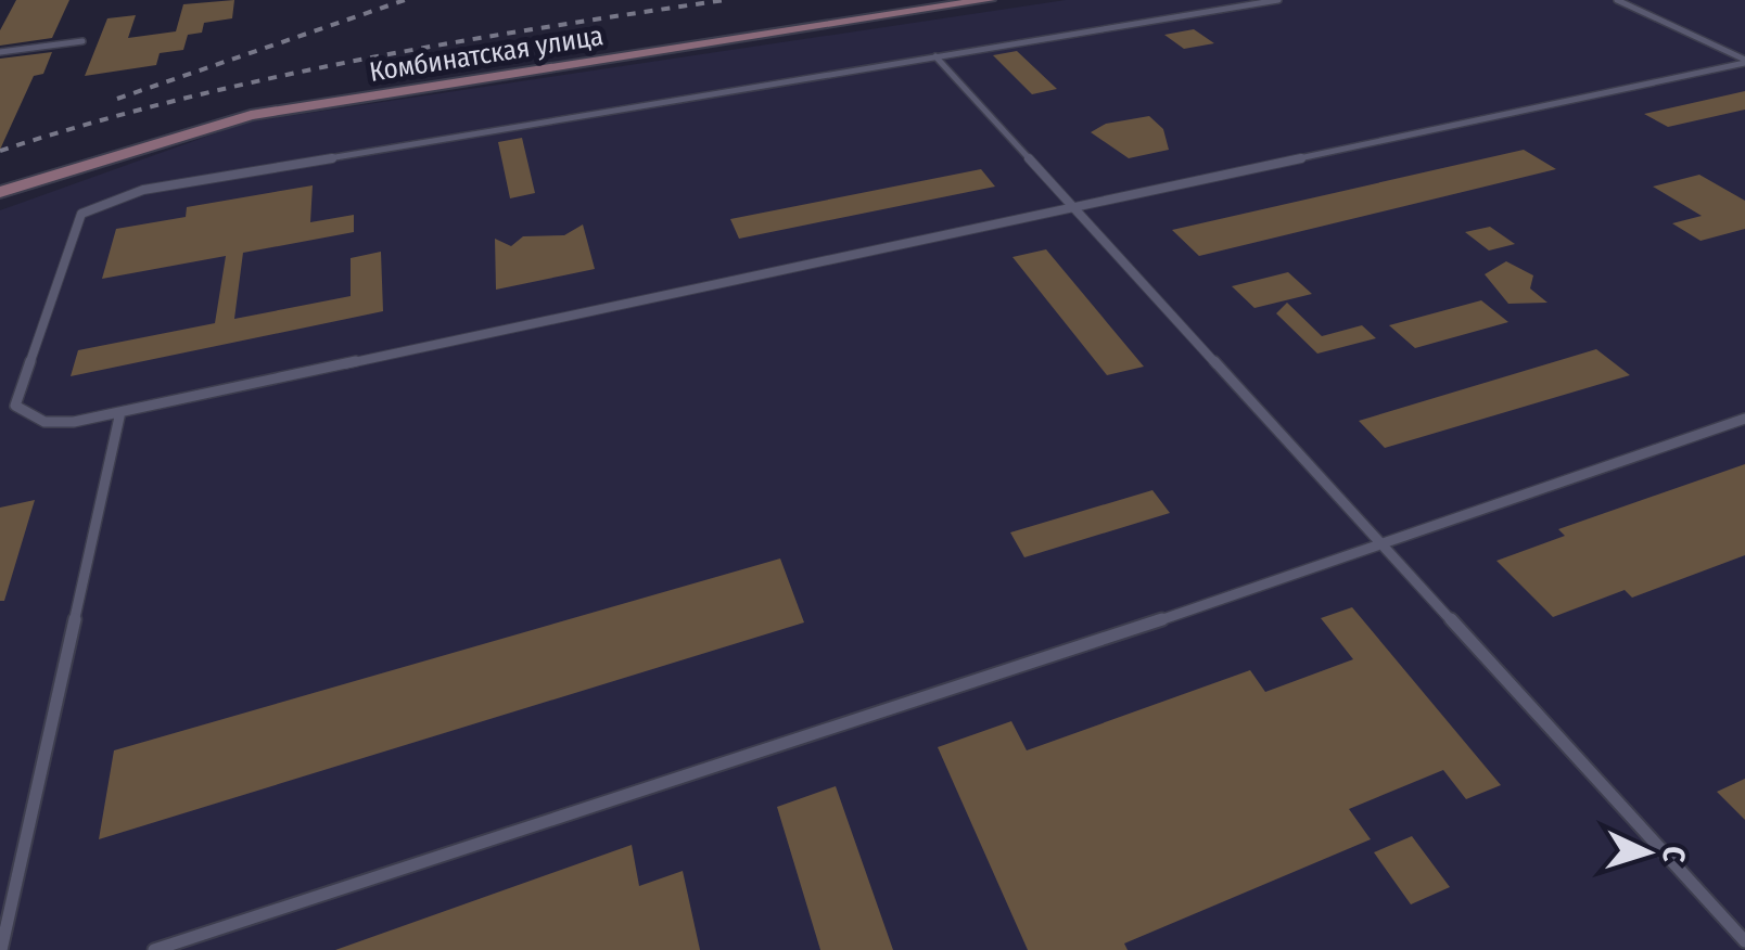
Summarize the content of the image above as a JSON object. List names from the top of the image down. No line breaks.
{"streets":{"street":["Комбинатская улица"]},"north":"right"}
